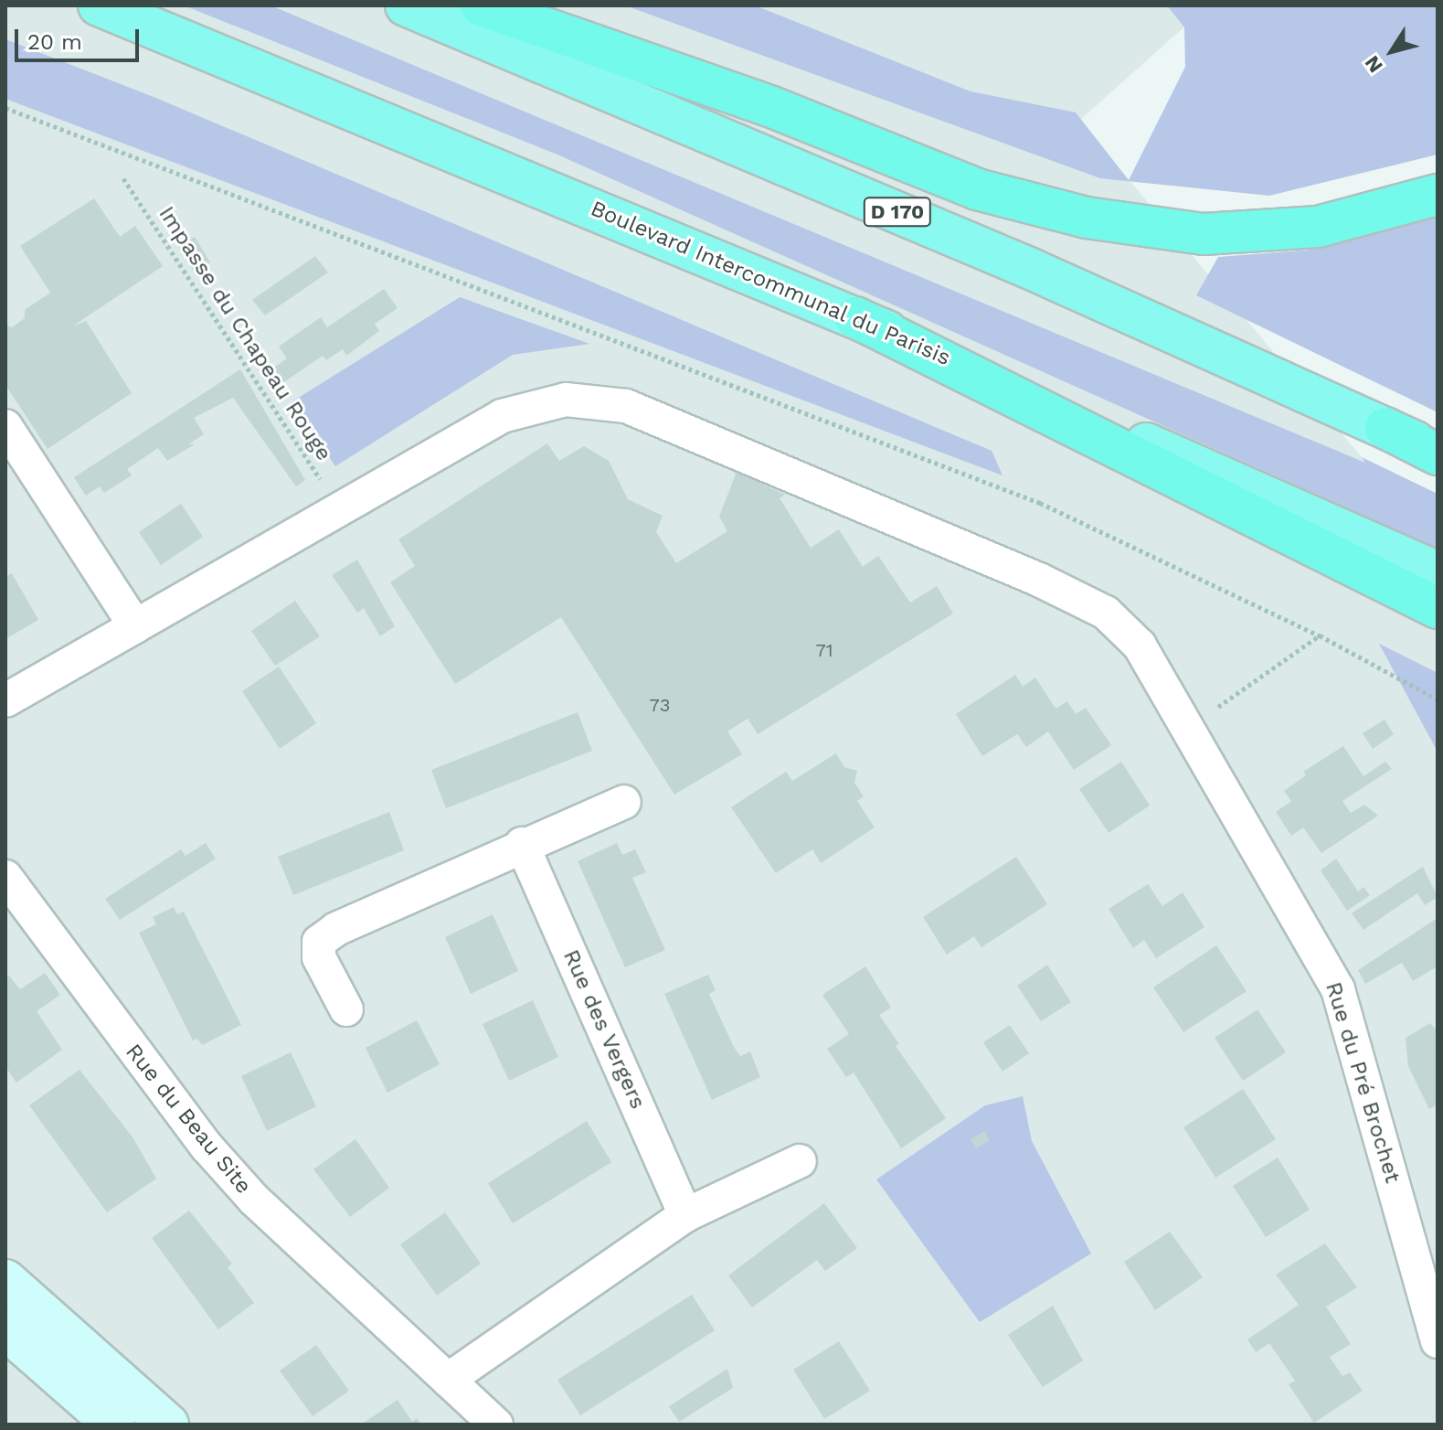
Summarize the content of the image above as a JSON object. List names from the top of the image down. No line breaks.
{"streets":{"highway":["D 170","Boulevard Intercommunal du Parisis"],"street":["Rue des Vergers","Rue du Pré Brochet","Rue du Beau Site"],"path":["Impasse du Chapeau Rouge"]},"crossings":[["Impasse du Chapeau Rouge","Rue du Pré Brochet"]],"house_numbers":["71","73"],"scale_bar":"20 m","north":"bottom left"}
